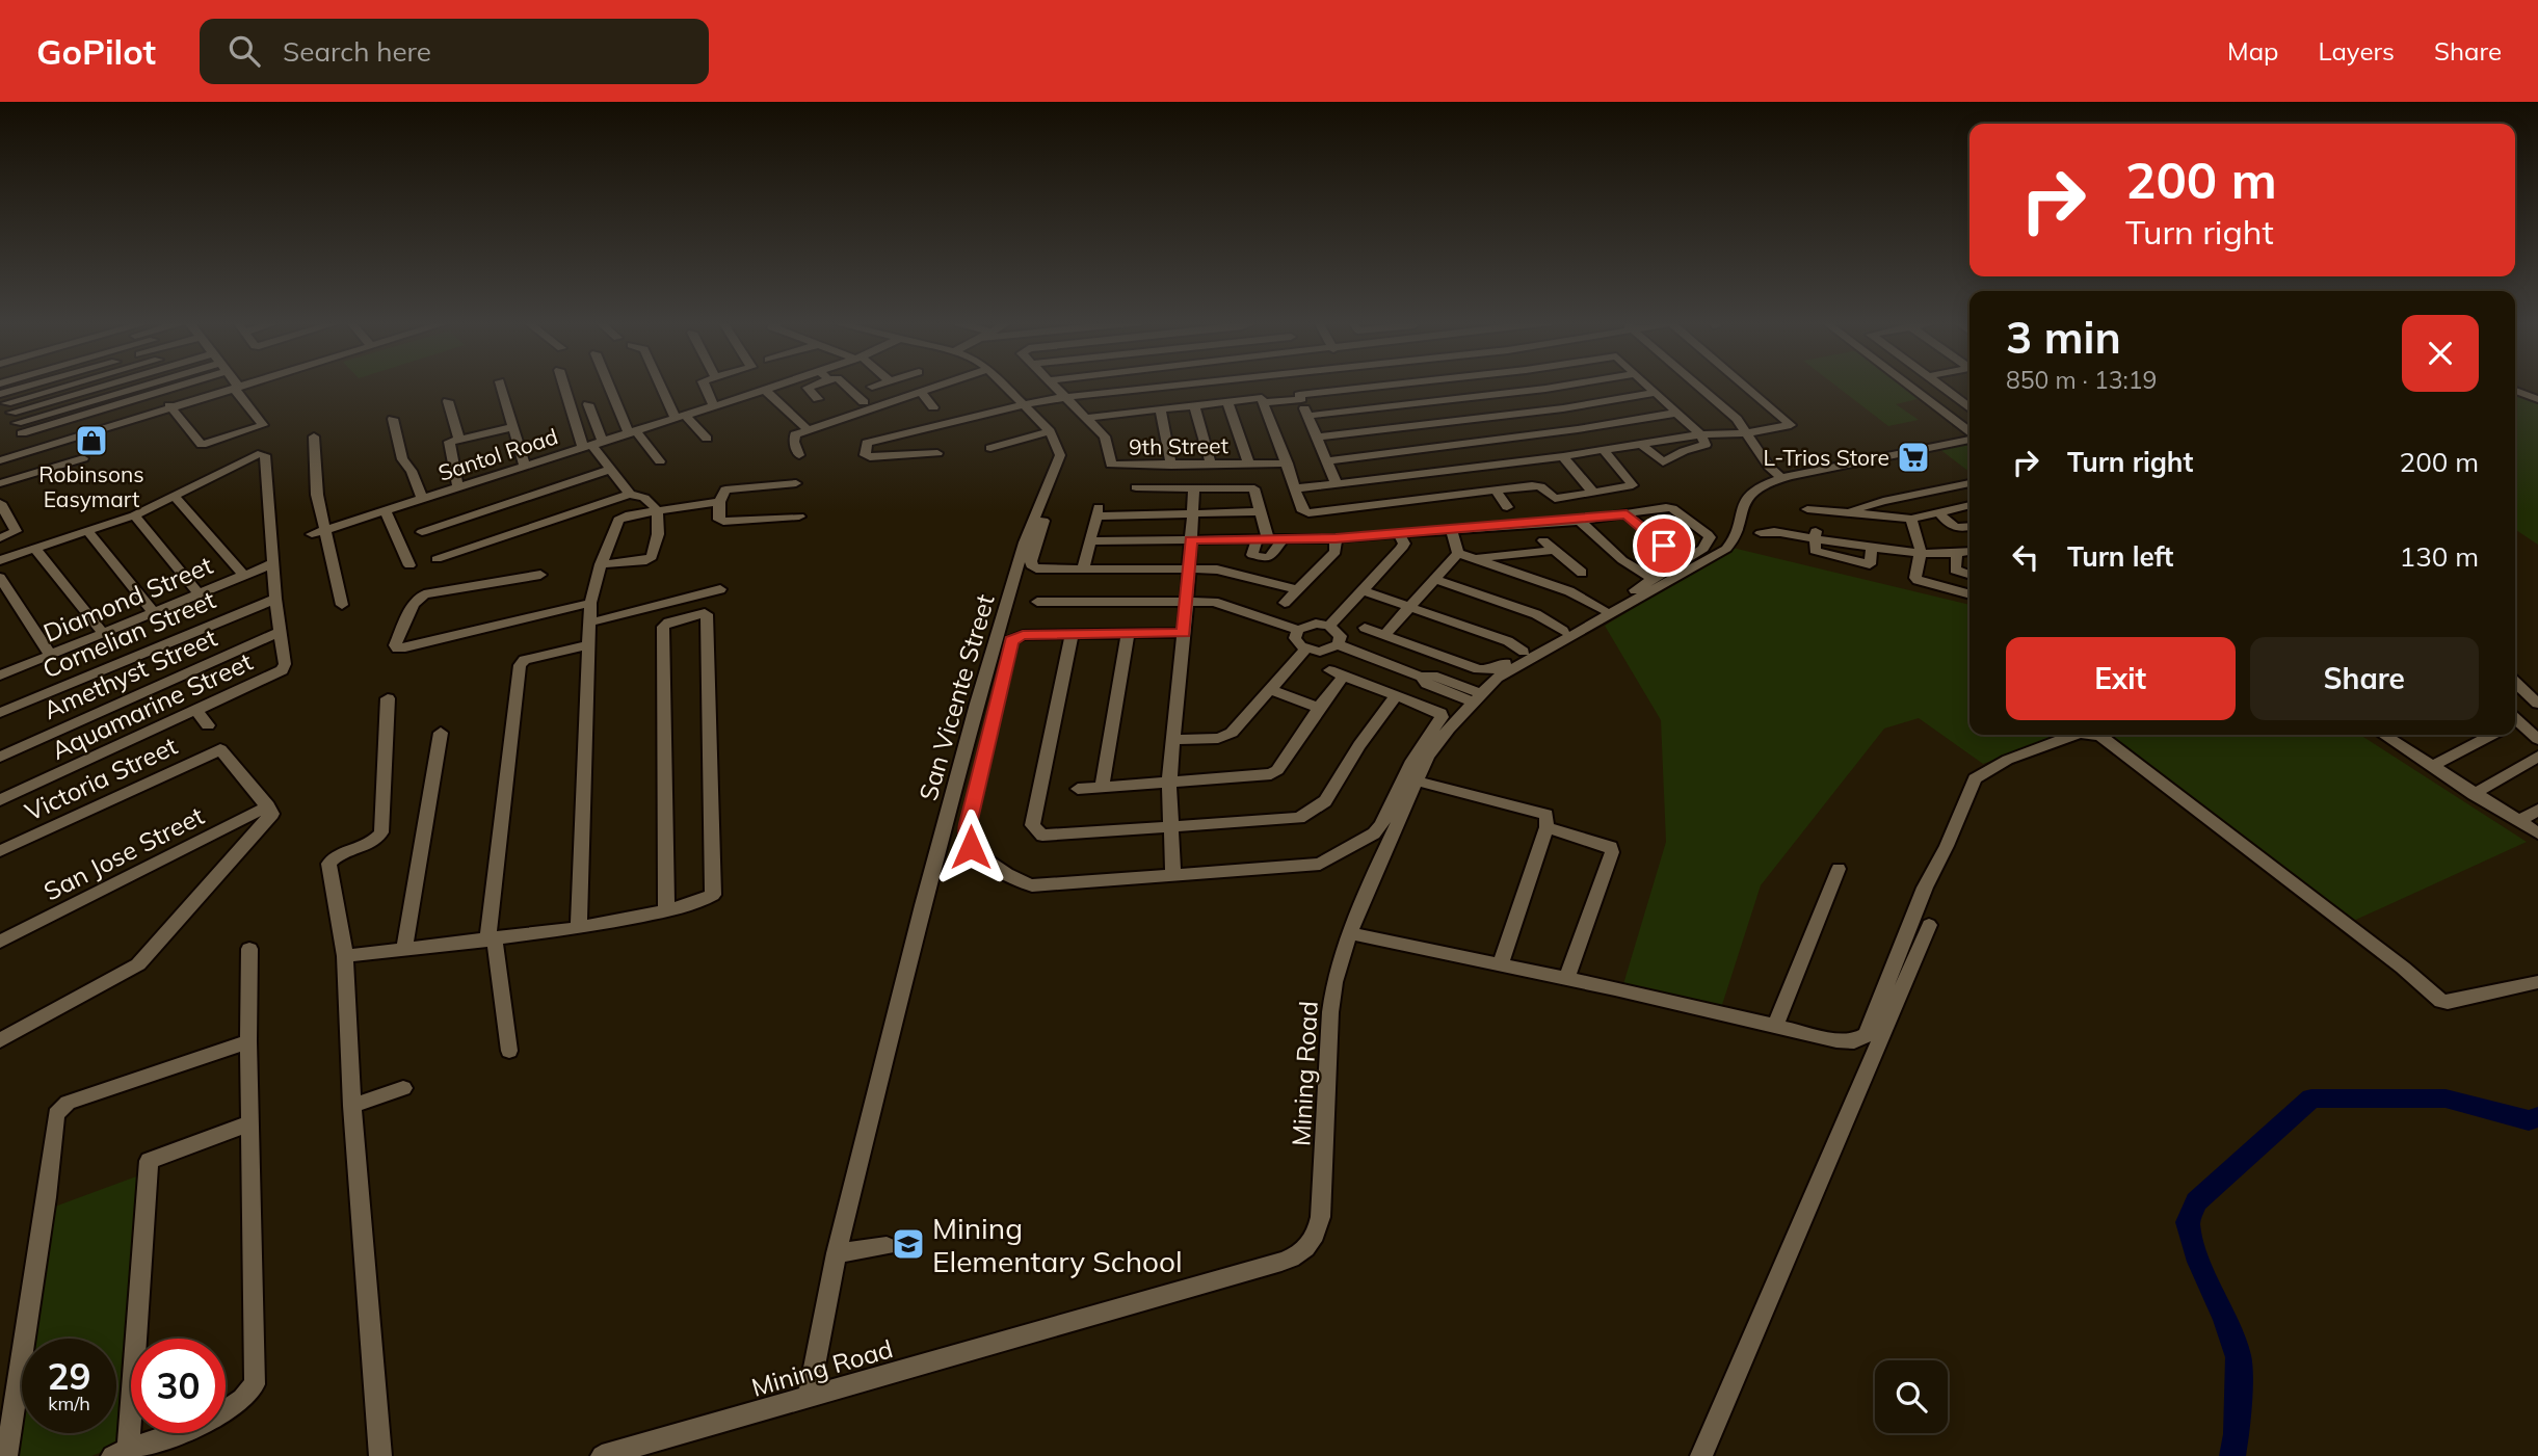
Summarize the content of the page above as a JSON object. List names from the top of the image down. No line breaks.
{"streets":{"street":["9th Street","Santol Road","Diamond Street","Cornelian Street","Amethyst Street","San Vicente Street","Aquamarine Street","Victoria Street","San Jose Street","Mining Road"]},"crossings":[["Diamond Street","Aquamarine Street"],["Cornelian Street","Aquamarine Street"],["Amethyst Street","Aquamarine Street"],["San Vicente Street","Mining Road"],["Victoria Street","San Jose Street"]],"places":{"shop":["Robinsons Easymart"],"supermarket":["L-Trios Store"],"school or university":["Mining Elementary School"]},"page":{"header":"GoPilot","search":"Search here","nav":["Map","Layers","Share"],"turn":["200 m","Turn right"],"heading":["3 min","850 m · 13:19"],"list":[{"name":"Turn right","value":"200 m"},{"name":"Turn left","value":"130 m"}],"buttons":["Exit","Share"],"speed":"29 km/h","limit":"30"}}
